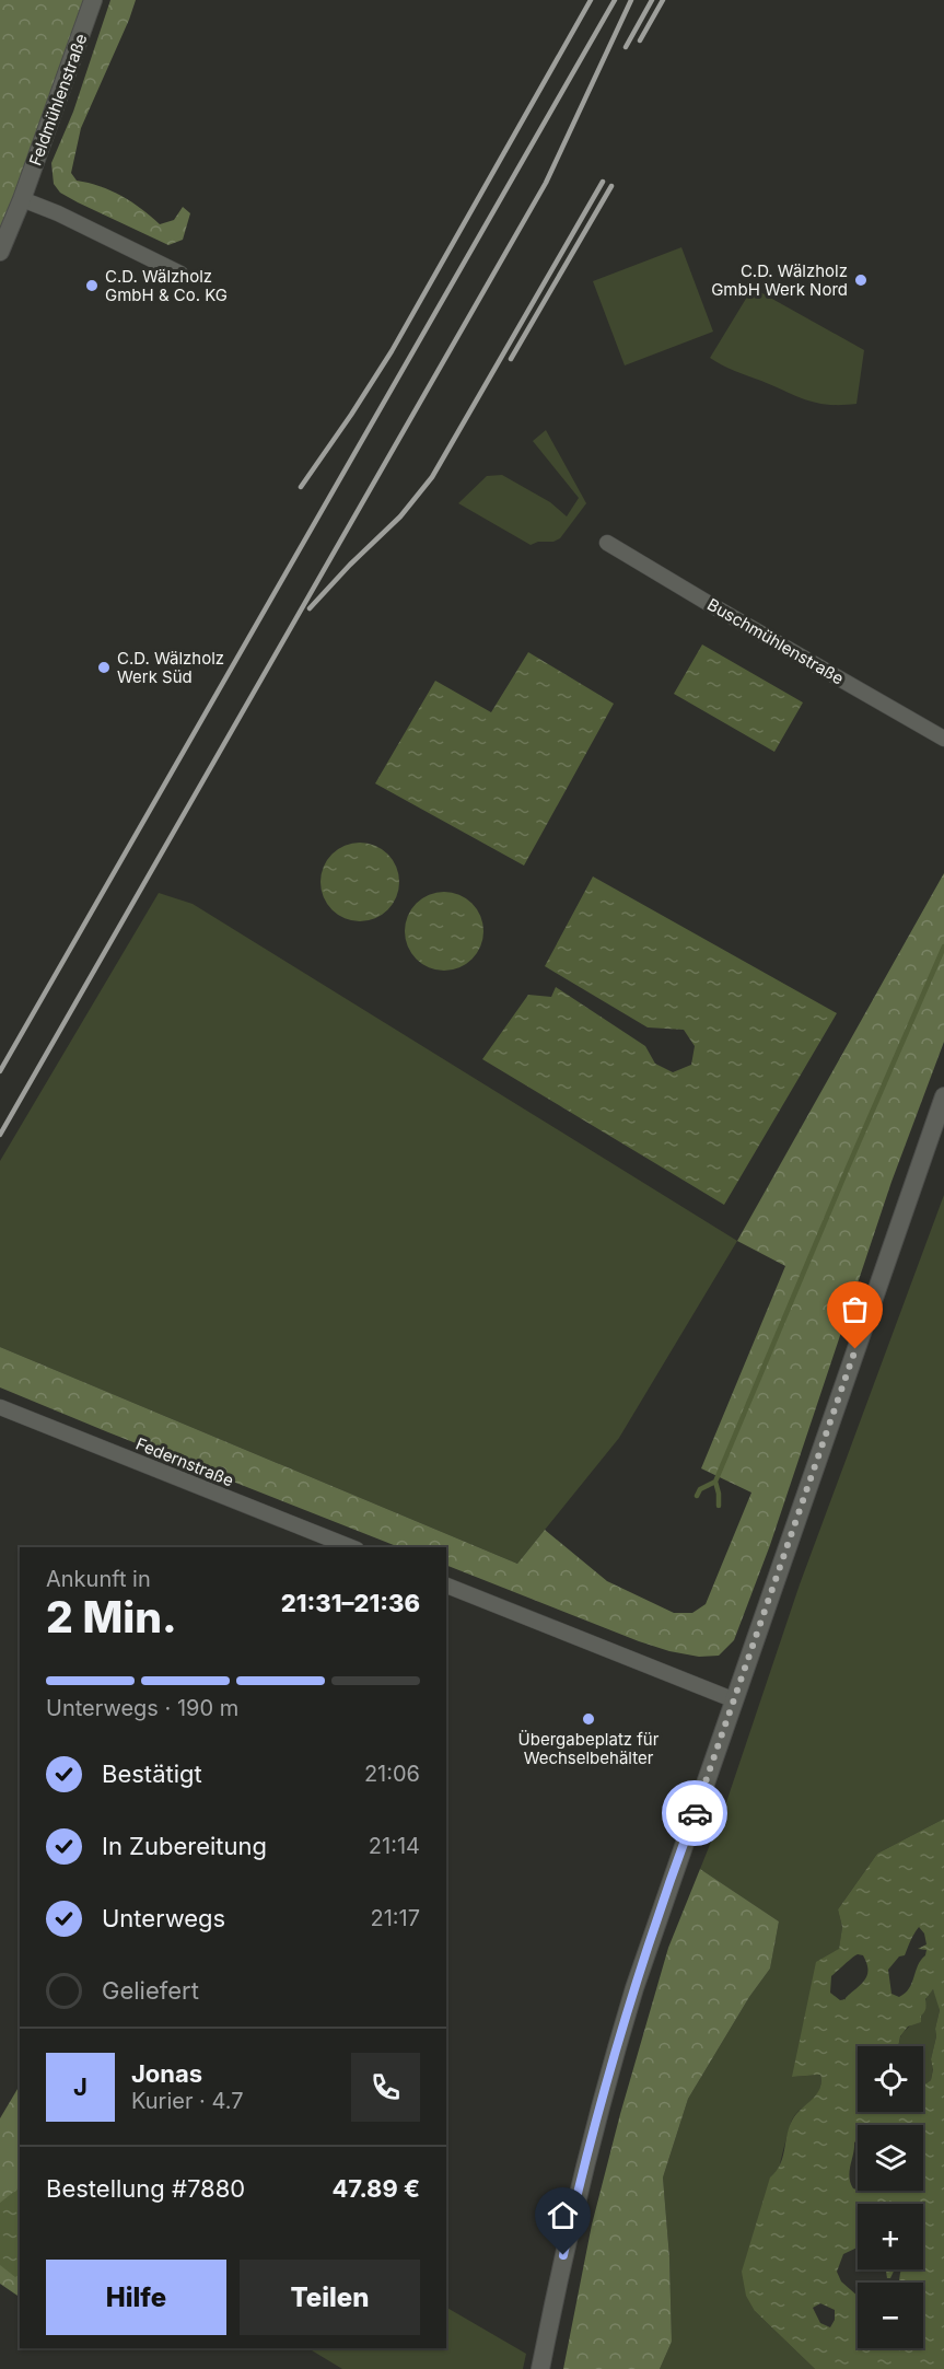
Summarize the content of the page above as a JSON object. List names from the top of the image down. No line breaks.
{"streets":{"street":["Feldmühlenstraße","Buschmühlenstraße","Federnstraße"]},"places":["C.D. Wälzholz GmbH Werk Nord","C.D. Wälzholz GmbH & Co. KG","C.D. Wälzholz Werk Süd","Übergabeplatz für Wechselbehälter"],"page":{"heading":["2 Min.","Ankunft in","21:31–21:36"],"panel":["Jonas","Kurier · 4.7","Bestellung #7880","47.89 €"],"bar":"Unterwegs · 190 m","list":[["Bestätigt","21:06"],["In Zubereitung","21:14"],["Unterwegs","21:17"],"Geliefert"],"map_buttons":["+","−"],"round":"J","buttons":["Hilfe","Teilen"]}}
